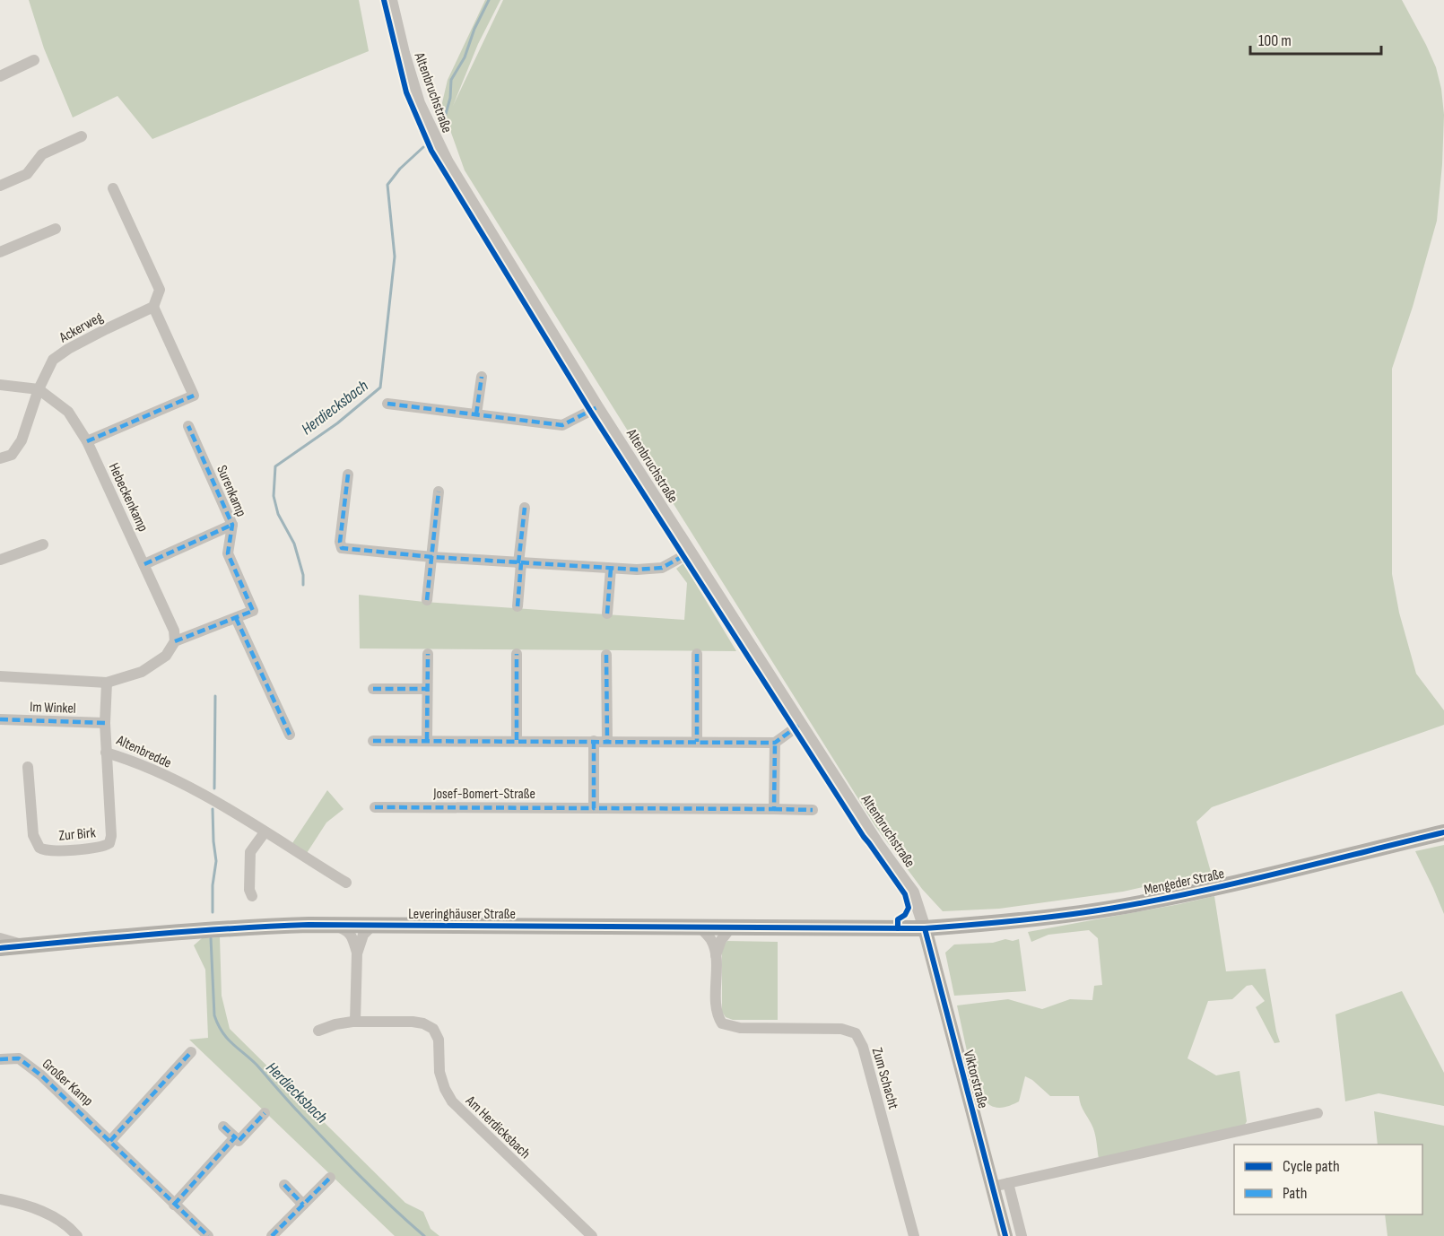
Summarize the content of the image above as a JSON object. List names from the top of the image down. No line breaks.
{"streets":{"main road":["Mengeder Straße","Leveringhäuser Straße","Viktorstraße"],"street":["Altenbruchstraße","Ackerweg","Surenkamp","Hebeckenkamp","Im Winkel","Altenbredde","Josef-Bomert-Straße","Zur Birk","Zum Schacht","Großer Kamp","Am Herdicksbach"]},"crossings":[["Altenbruchstraße","Mengeder Straße"],["Altenbruchstraße","Leveringhäuser Straße"],["Altenbruchstraße","Viktorstraße"],["Ackerweg","Hebeckenkamp"],["Surenkamp","Hebeckenkamp"],["Surenkamp","Altenbredde"],["Im Winkel","Altenbredde"],["Altenbredde","Zur Birk"],["Mengeder Straße","Leveringhäuser Straße"],["Mengeder Straße","Viktorstraße"],["Leveringhäuser Straße","Zum Schacht"],["Leveringhäuser Straße","Viktorstraße"]],"water":["Herdiecksbach"],"legend":["Cycle path","Path"],"scale_bar":"100 m"}
